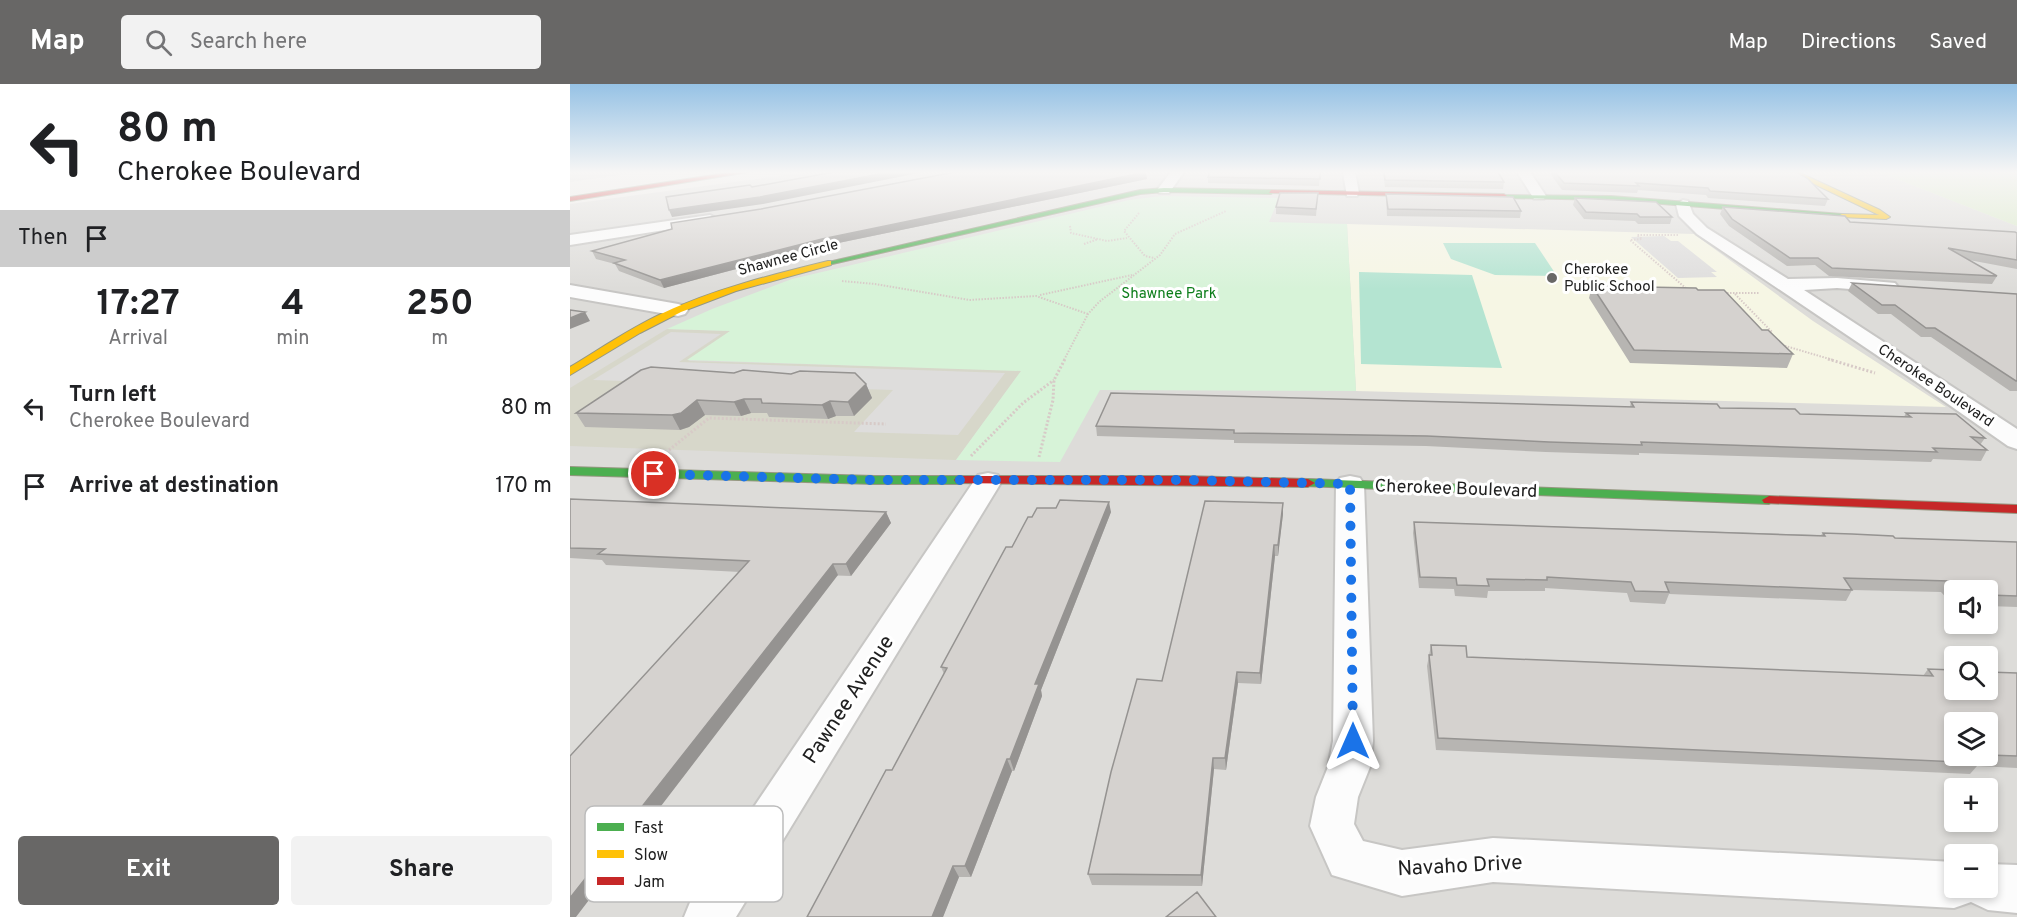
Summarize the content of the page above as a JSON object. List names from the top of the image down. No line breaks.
{"streets":{"street":["Shawnee Circle","Cherokee Boulevard","Pawnee Avenue","Navaho Drive"]},"crossings":[["Cherokee Boulevard","Pawnee Avenue"],["Cherokee Boulevard","Navaho Drive"]],"parks":["Shawnee Park"],"places":["Cherokee Public School"],"legend":["Fast","Slow","Jam"],"page":{"header":"Map","search":"Search here","nav":["Map","Directions","Saved"],"turn":["80 m","Cherokee Boulevard"],"then":"Then","eta":["17:27","Arrival","4","min","250","m"],"list":[{"name":"Turn left","note":"Cherokee Boulevard","value":"80 m"},{"name":"Arrive at destination","value":"170 m"}],"map_buttons":["+","−"],"buttons":["Exit","Share"]}}
